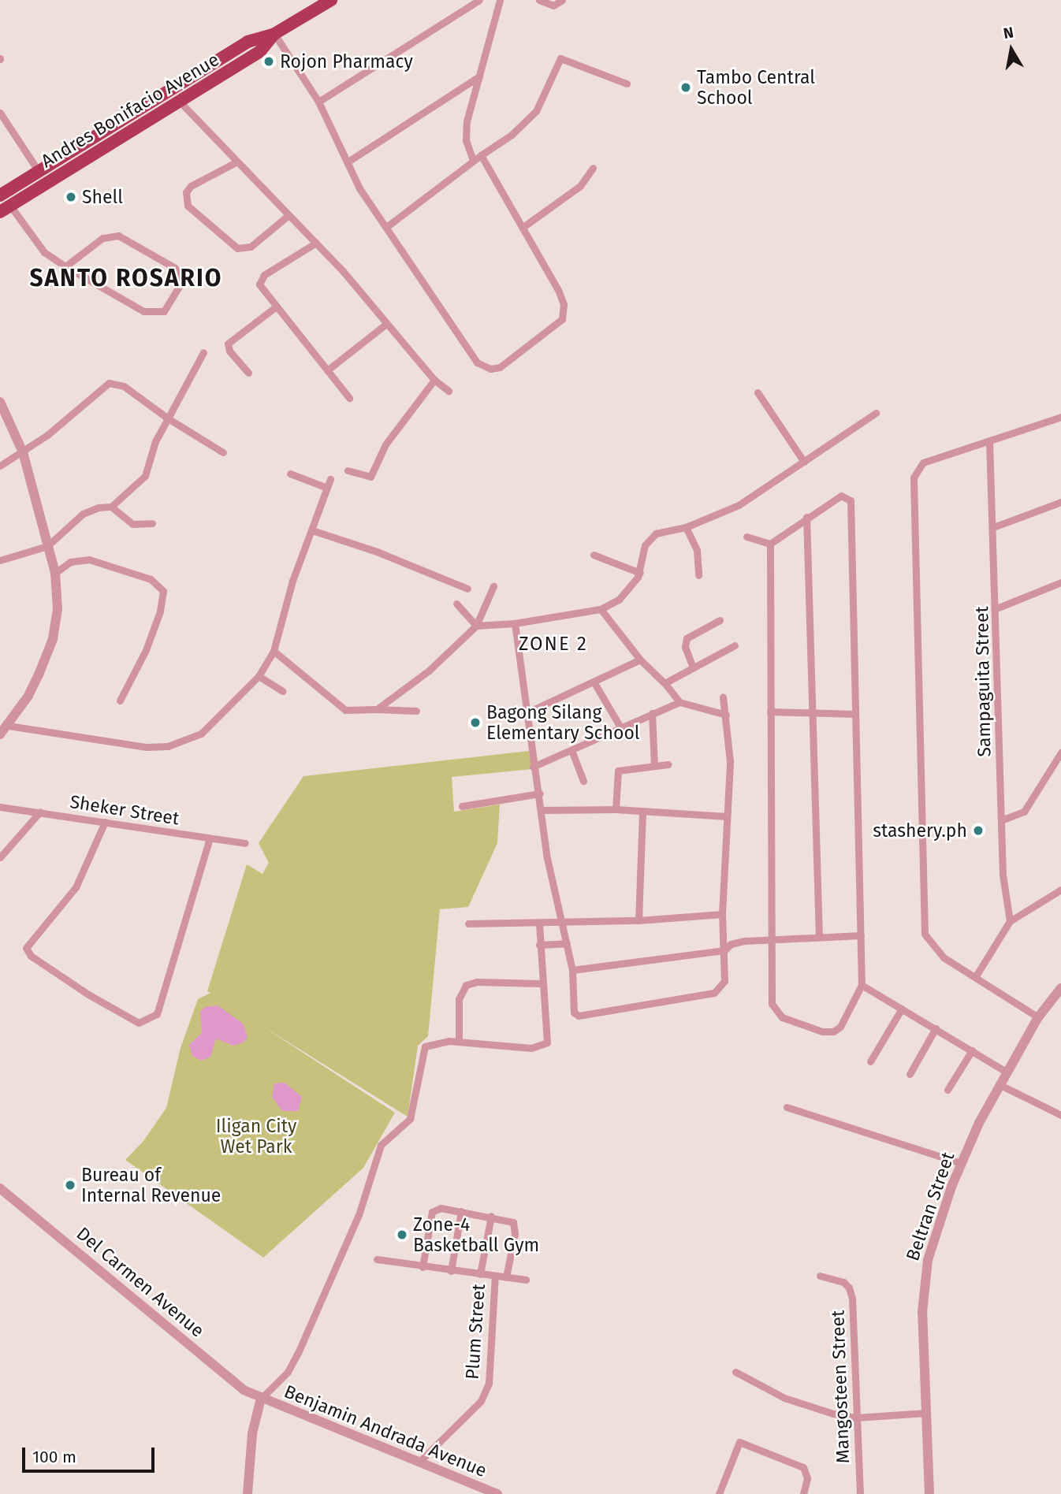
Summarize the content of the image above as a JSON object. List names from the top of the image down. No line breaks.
{"streets":{"highway":["Andres Bonifacio Avenue"],"street":["Sampaguita Street","Sheker Street","Beltran Street","Del Carmen Avenue","Plum Street","Mangosteen Street","Benjamin Andrada Avenue"]},"crossings":[["Del Carmen Avenue","Benjamin Andrada Avenue"],["Plum Street","Benjamin Andrada Avenue"]],"districts":["SANTO ROSARIO","ZONE 2"],"parks":["Iligan City Wet Park"],"places":["Rojon Pharmacy","Tambo Central School","Shell","Bagong Silang Elementary School","stashery.ph","Bureau of Internal Revenue","Zone-4 Basketball Gym"],"scale_bar":"100 m","north":"top"}
